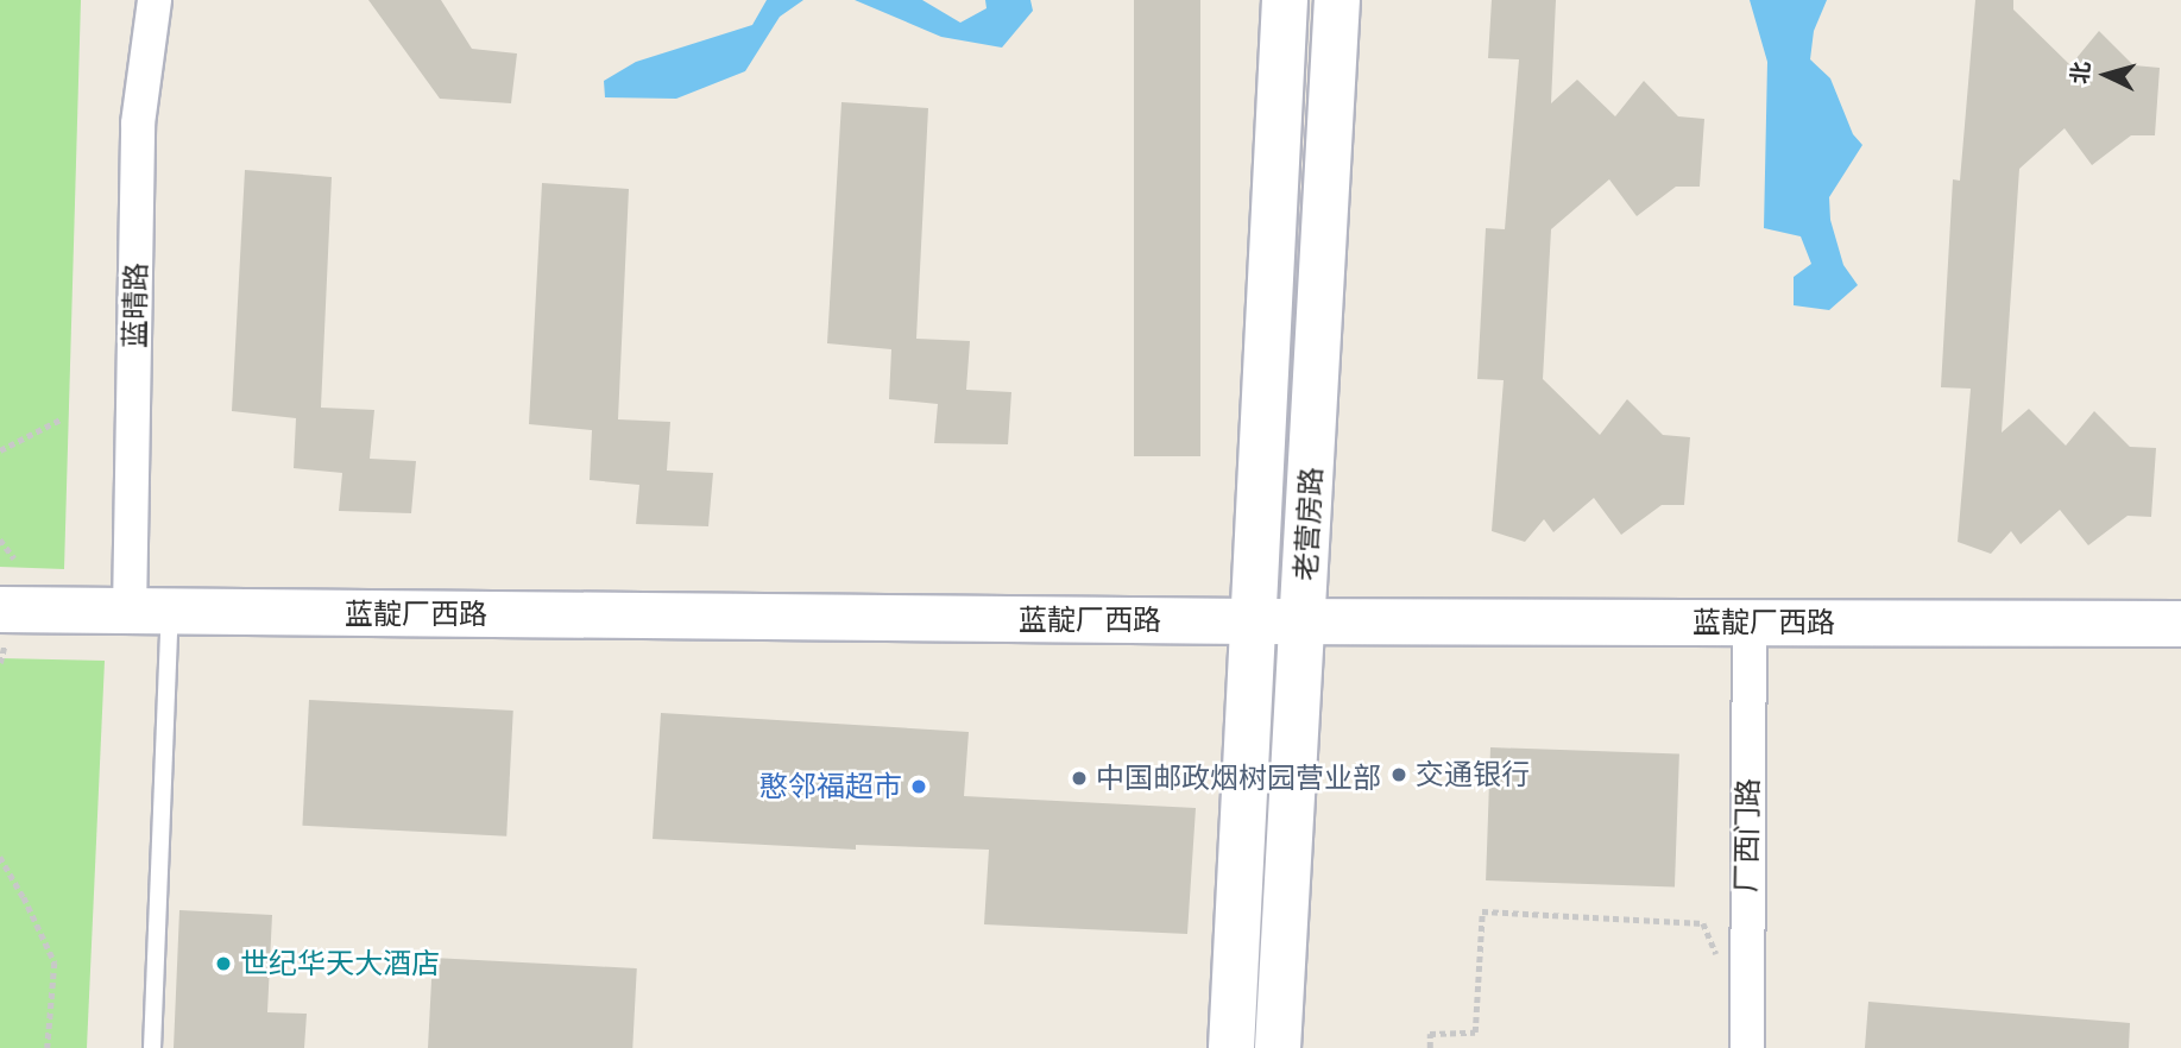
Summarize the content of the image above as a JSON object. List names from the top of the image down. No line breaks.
{"streets":{"street":["蓝晴路","老营房路","蓝靛厂西路","厂西门路"]},"crossings":[["蓝晴路","蓝靛厂西路"],["老营房路","蓝靛厂西路"],["蓝靛厂西路","厂西门路"]],"places":["交通银行","中国邮政烟树园营业部","憨邻福超市","世纪华天大酒店"],"north":"left"}
